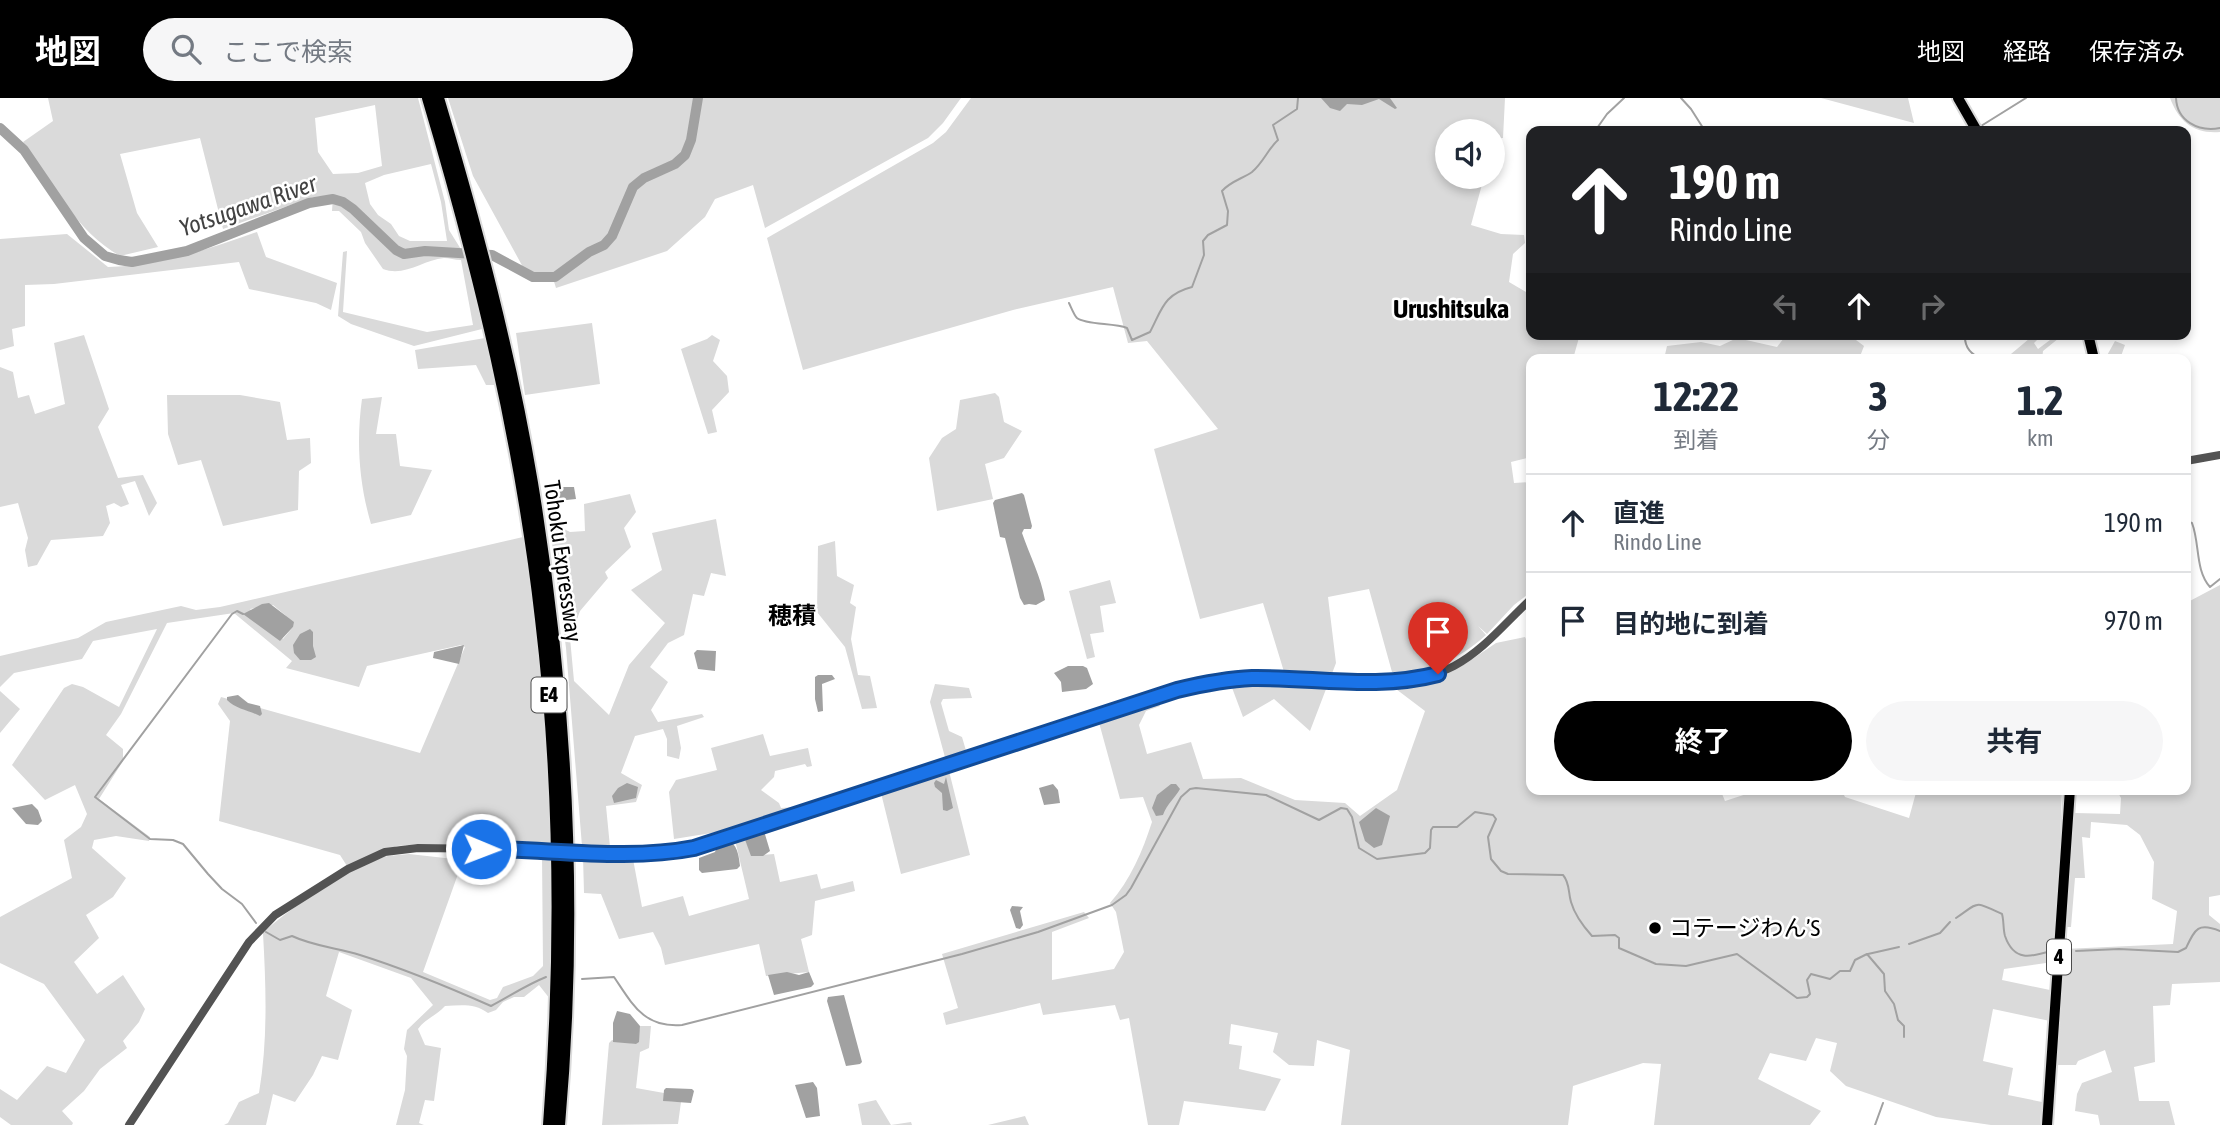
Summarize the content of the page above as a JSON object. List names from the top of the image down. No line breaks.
{"streets":{"highway":["Tohoku Expressway","E4","4"]},"districts":["Urushitsuka","穂積"],"water":["Yotsugawa River"],"places":["コテージわん’S"],"page":{"header":"地図","search":"ここで検索","nav":["地図","経路","保存済み"],"turn":["190 m","Rindo Line"],"eta":["12:22","到着","3","分","1.2","km"],"list":[{"name":"直進","note":"Rindo Line","value":"190 m"},{"name":"目的地に到着","value":"970 m"}],"buttons":["終了","共有"]}}
